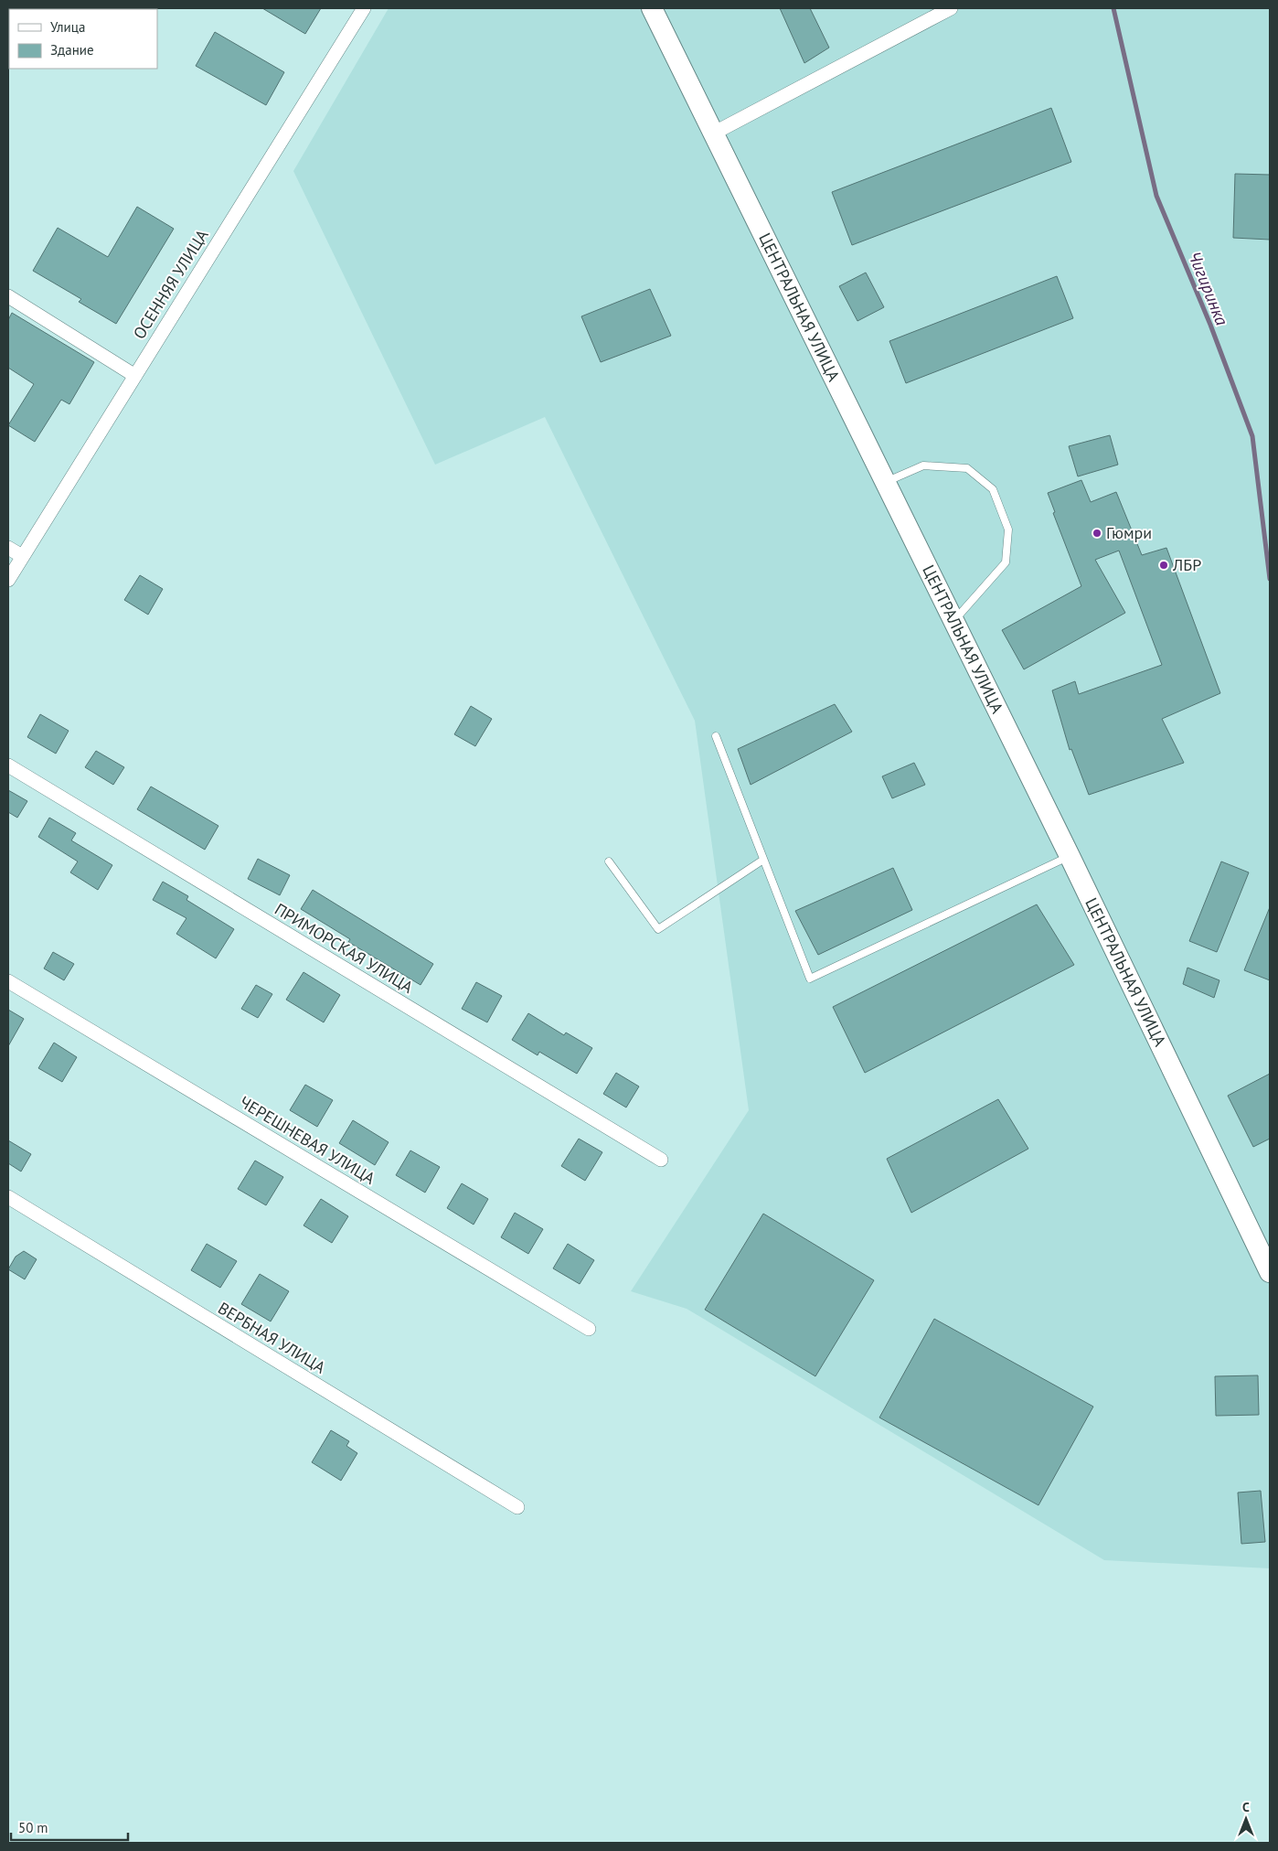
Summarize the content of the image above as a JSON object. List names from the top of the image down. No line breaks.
{"streets":{"street":["ОСЕННЯЯ УЛИЦА","ЦЕНТРАЛЬНАЯ УЛИЦА","ПРИМОРСКАЯ УЛИЦА","ЧЕРЕШНЕВАЯ УЛИЦА","ВЕРБНАЯ УЛИЦА"]},"water":["Чигиринка"],"places":["Гюмри","ЛБР"],"legend":["Улица","Здание"],"scale_bar":"50 m","north":"top"}
